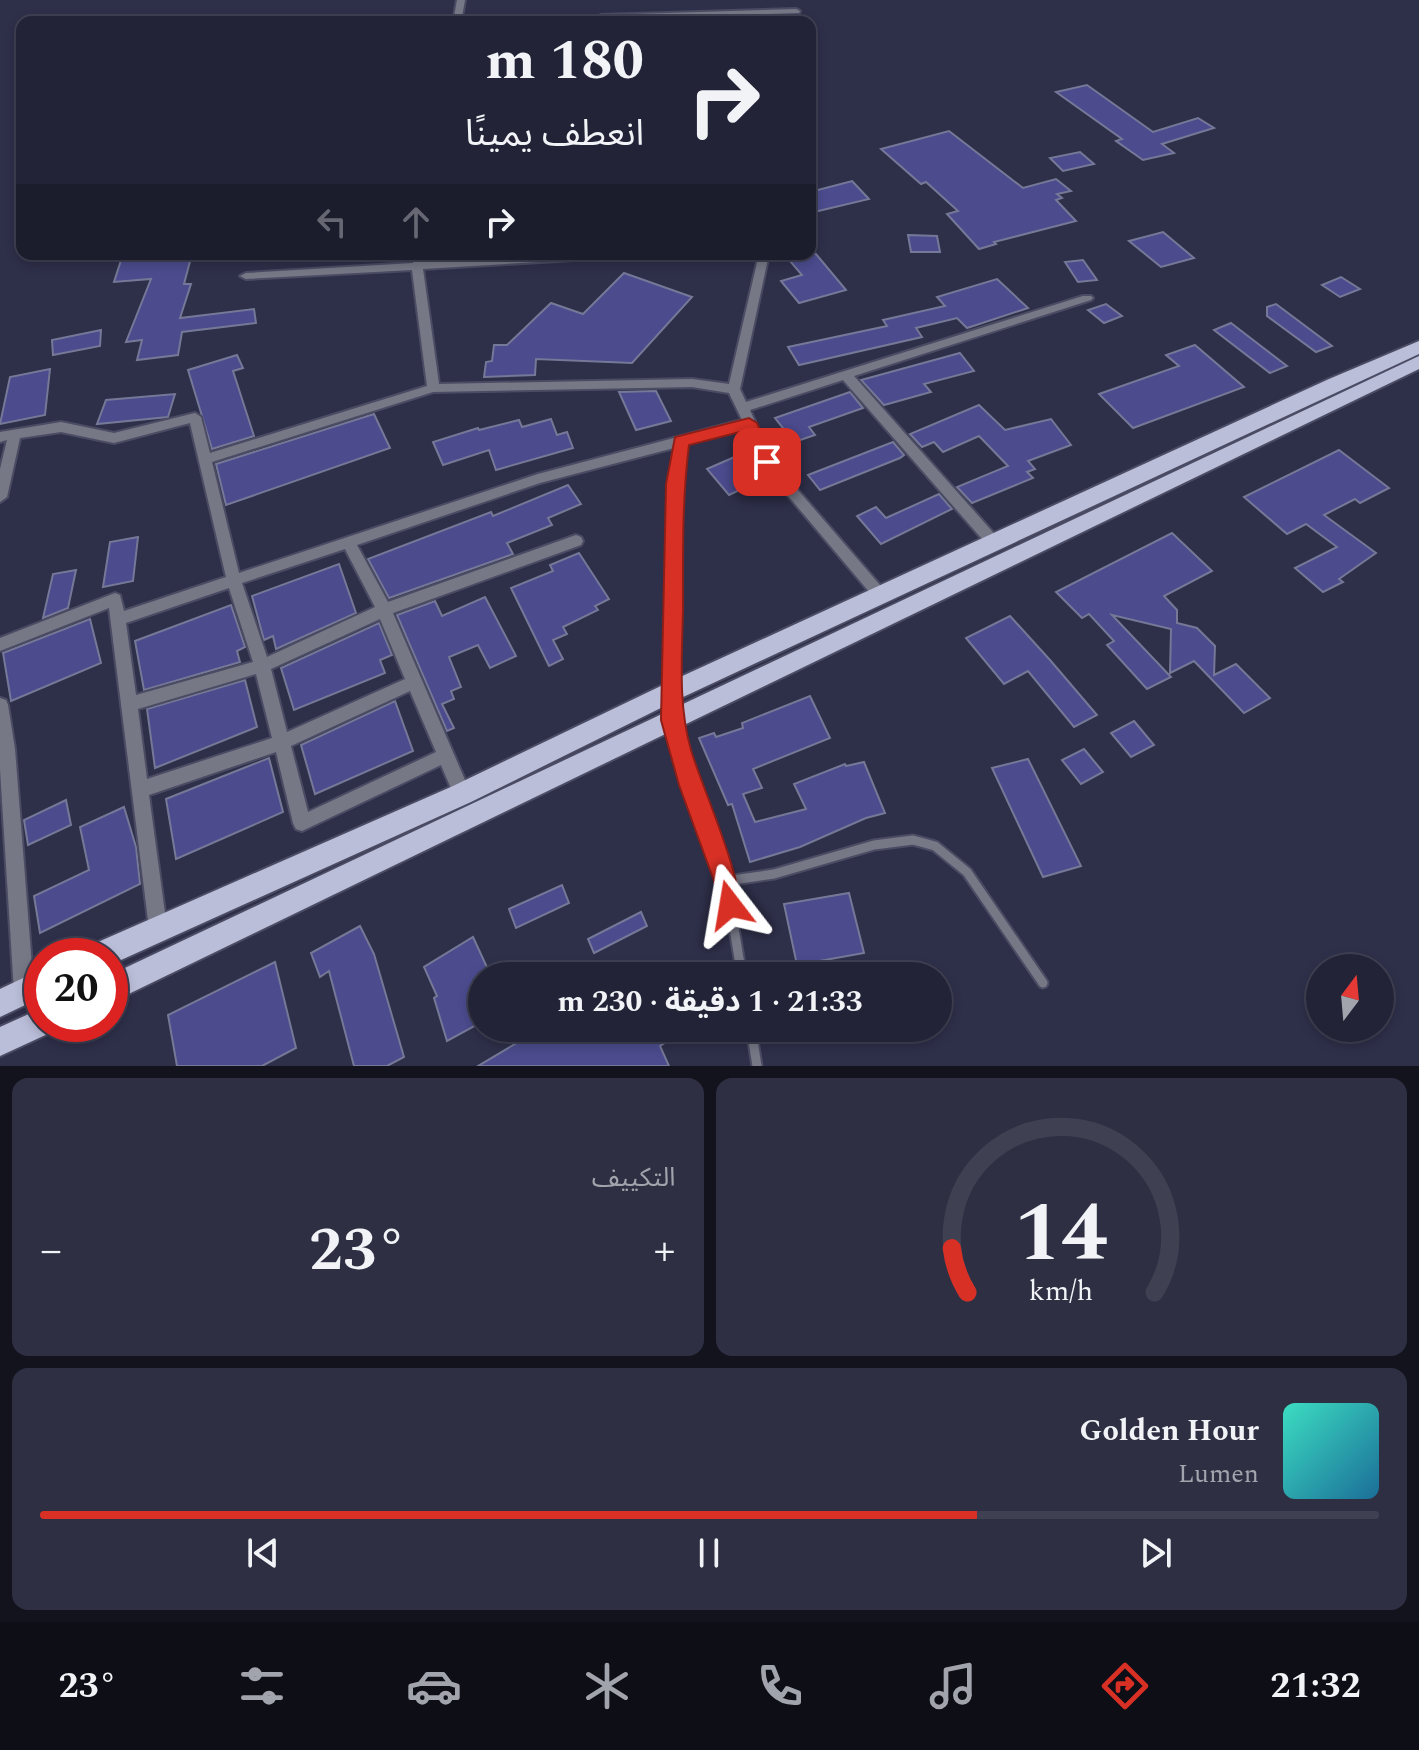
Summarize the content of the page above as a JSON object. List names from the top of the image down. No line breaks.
{"north":"top","page":{"turn":["180 m","انعطف يمينًا"],"limit":"20","trip":"21:33 · 1 دقيقة · 230 m","tile":"التكييف","heat":["−","23°","+"],"song":["Golden Hour","Lumen"],"tabs":["21:32","23°"],"gauge":["14","km/h"]}}
